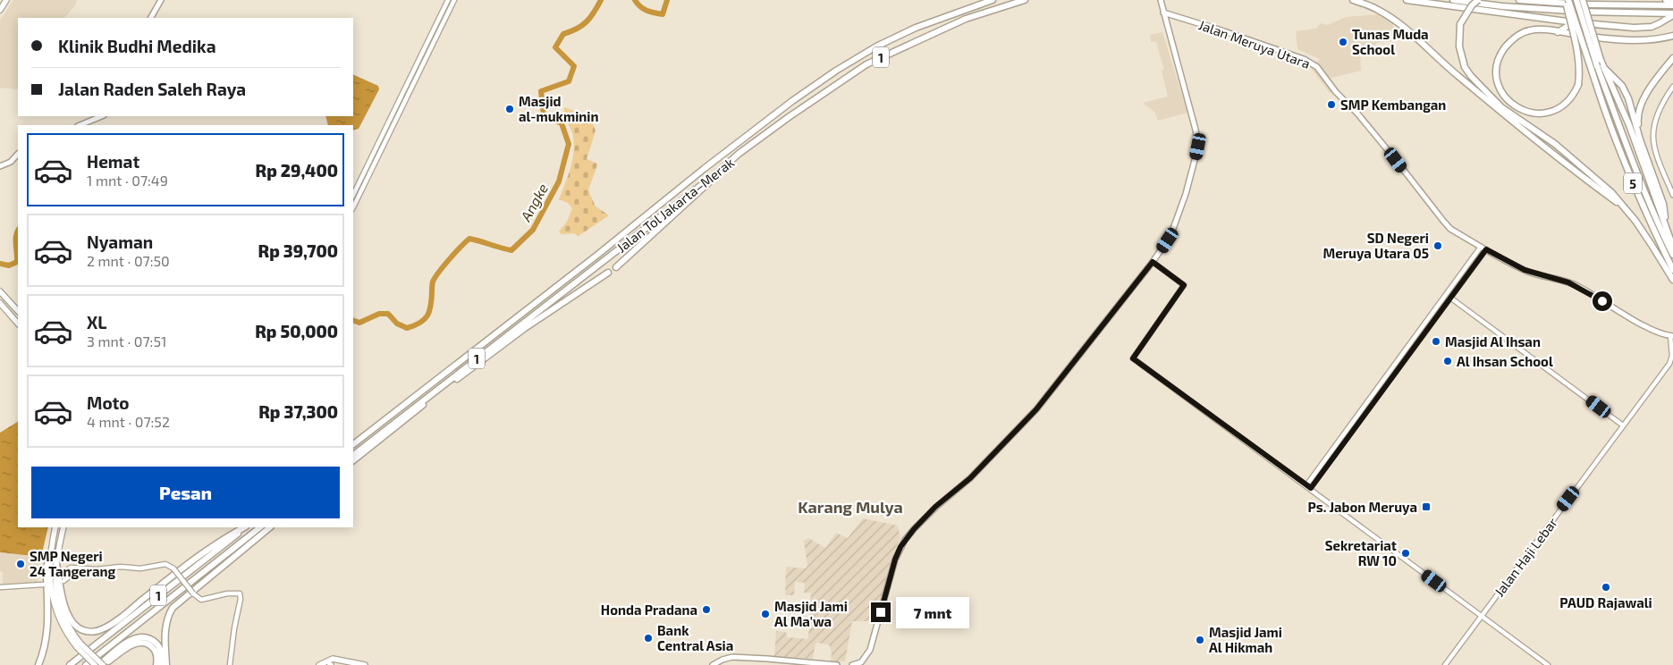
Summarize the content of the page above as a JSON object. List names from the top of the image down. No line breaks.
{"streets":{"highway":["1","5","Jalan Tol Jakarta–Merak"],"main road":["Jalan Meruya Utara"],"street":["Jalan Haji Lebar"]},"crossings":[["Jalan Meruya Utara","Jalan Haji Lebar"]],"districts":["Karang Mulya"],"water":["Angke"],"places":{"other":["Tunas Muda School","SMP Kembangan","Masjid al-mukminin","SD Negeri Meruya Utara 05","Masjid Al Ihsan","Al Ihsan School","Sekretariat RW 10","SMP Negeri 24 Tangerang","PAUD Rajawali","Honda Pradana","Masjid Jami Al Ma'wa","Bank Central Asia","Masjid Jami Al Hikmah"],"transit":["Ps. Jabon Meruya"]},"page":{"banner":["Klinik Budhi Medika","Jalan Raden Saleh Raya"],"list":[{"name":"Hemat","note":"1 mnt · 07:49","value":"Rp 29,400"},{"name":"Nyaman","note":"2 mnt · 07:50","value":"Rp 39,700"},{"name":"XL","note":"3 mnt · 07:51","value":"Rp 50,000"},{"name":"Moto","note":"4 mnt · 07:52","value":"Rp 37,300"}],"buttons":"Pesan","bubble":"7 mnt"}}
